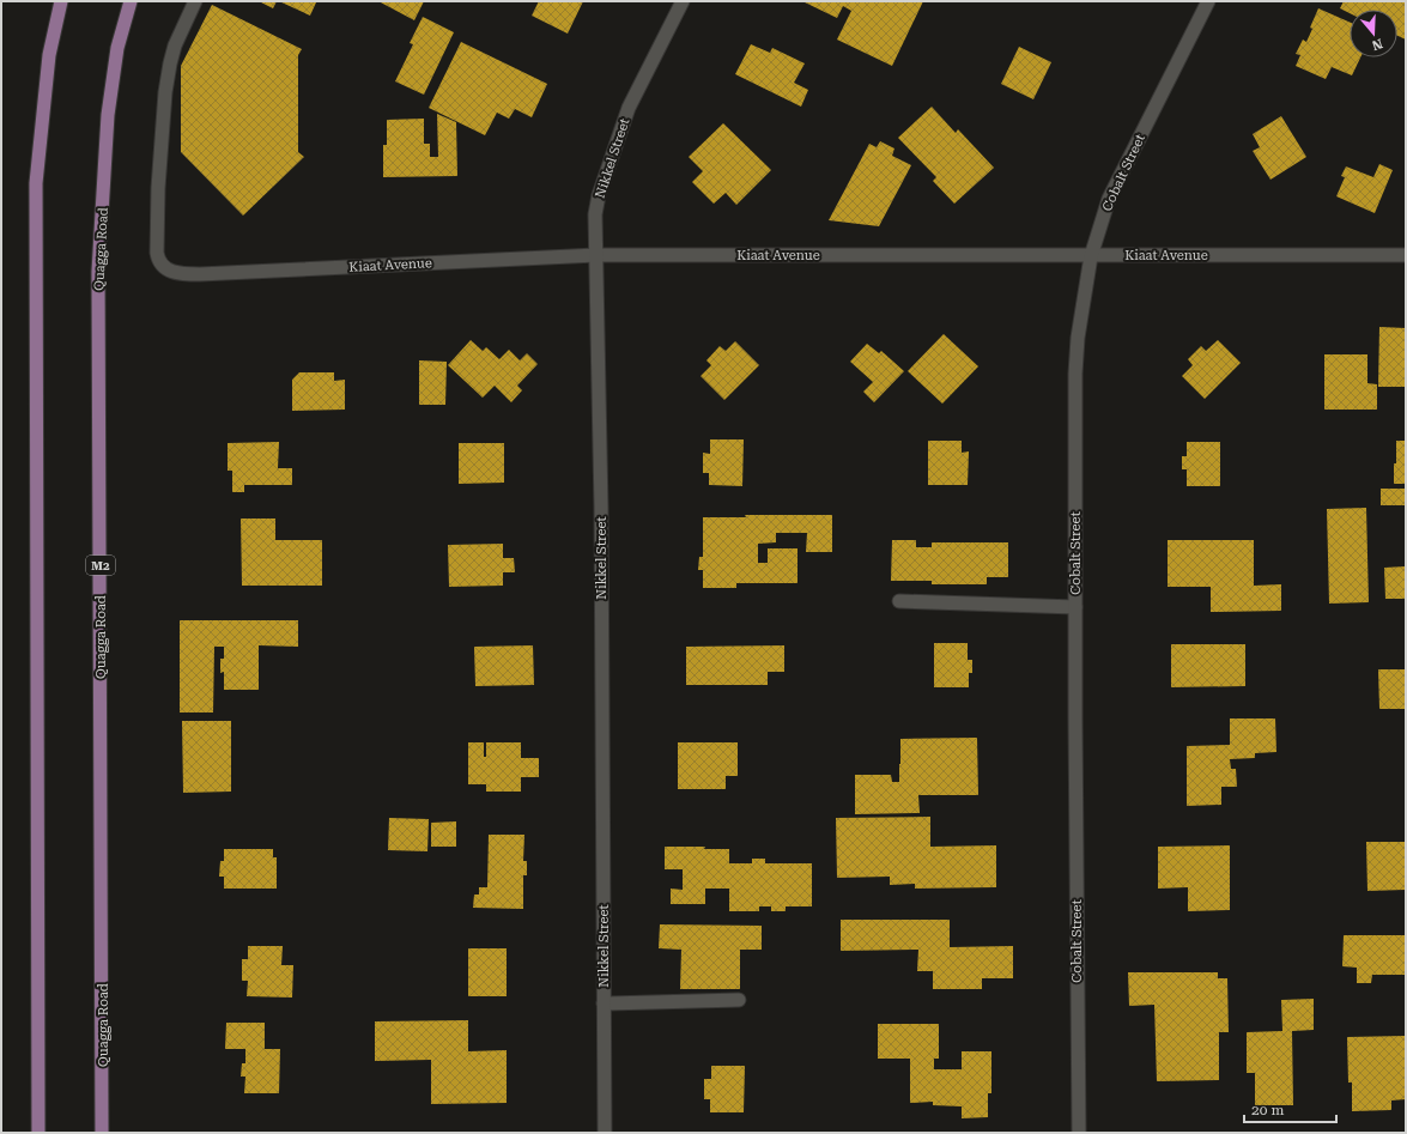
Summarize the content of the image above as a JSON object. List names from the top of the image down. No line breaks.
{"streets":{"main road":["Quagga Road","M2"],"street":["Nikkel Street","Cobalt Street","Kiaat Avenue"]},"crossings":[["Nikkel Street","Kiaat Avenue"],["Cobalt Street","Kiaat Avenue"]],"scale_bar":"20 m","north":"bottom"}
